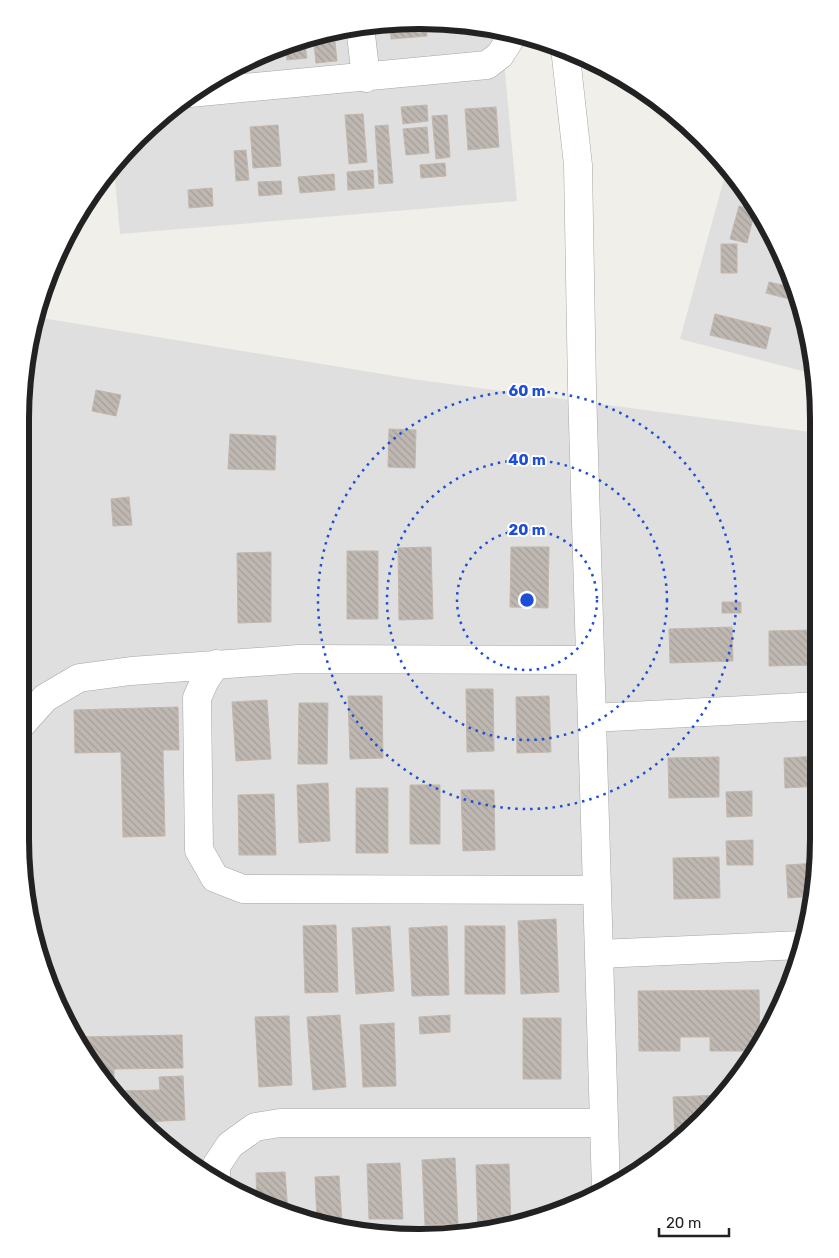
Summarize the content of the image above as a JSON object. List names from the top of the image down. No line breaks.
{"scale_bar":"20 m","rings":["60 m","40 m","20 m"]}
